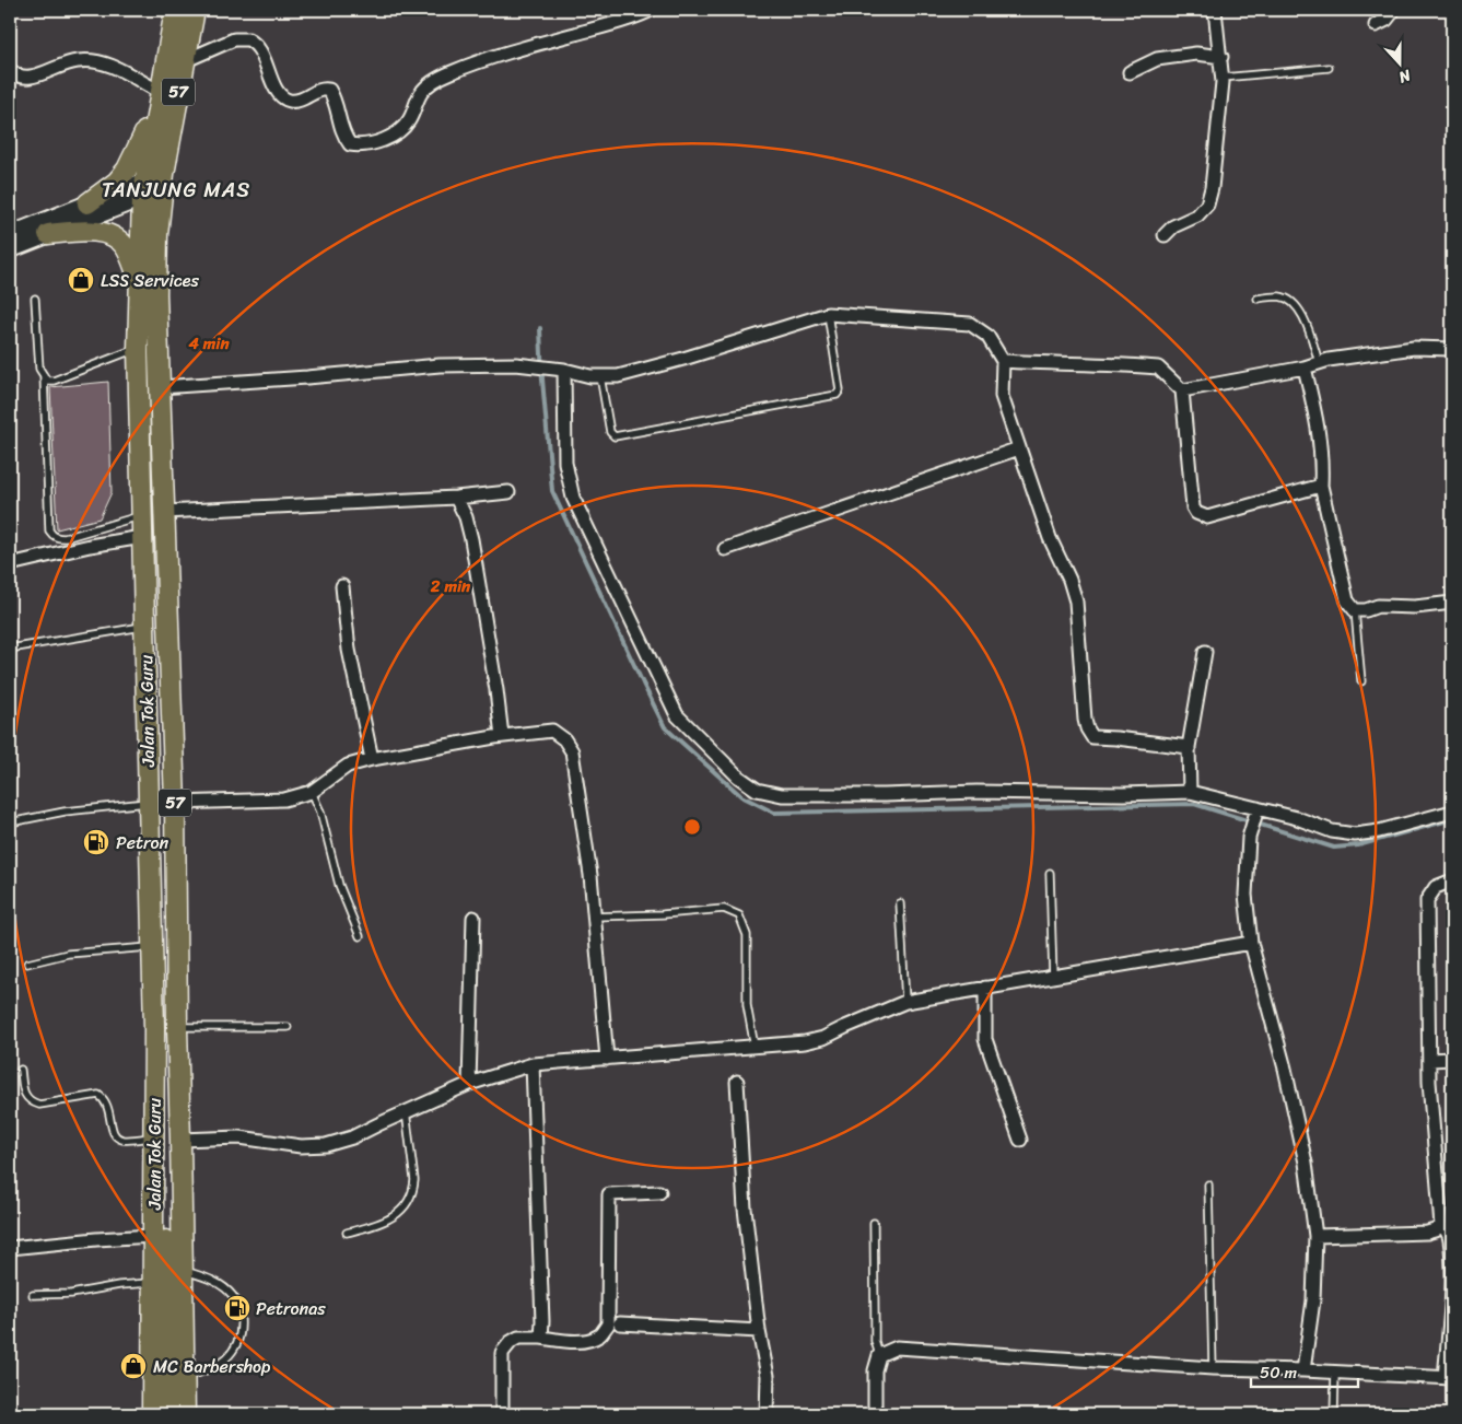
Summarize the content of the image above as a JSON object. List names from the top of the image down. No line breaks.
{"streets":{"main road":["57","Jalan Tok Guru"]},"districts":["TANJUNG MAS"],"places":{"shop":["LSS Services","MC Barbershop"],"fuel station":["Petron","Petronas"]},"scale_bar":"50 m","north":"bottom","rings":["4 min","2 min"]}
